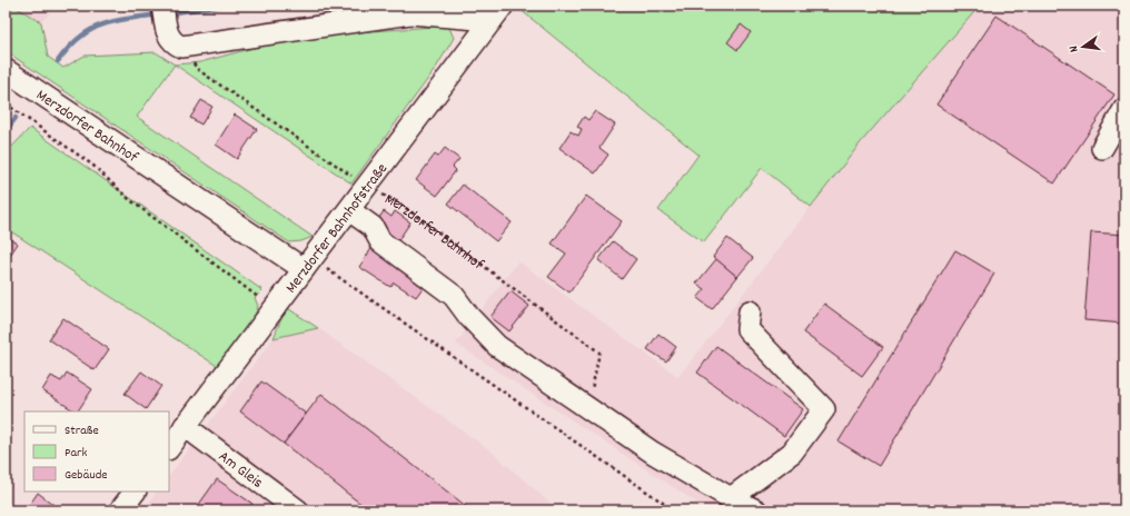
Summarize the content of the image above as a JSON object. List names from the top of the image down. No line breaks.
{"streets":{"street":["Merzdorfer Bahnhof","Merzdorfer Bahnhofstraße","Am Gleis"]},"crossings":[["Merzdorfer Bahnhof","Merzdorfer Bahnhofstraße"],["Merzdorfer Bahnhofstraße","Am Gleis"]],"legend":["Straße","Park","Gebäude"],"north":"left"}
